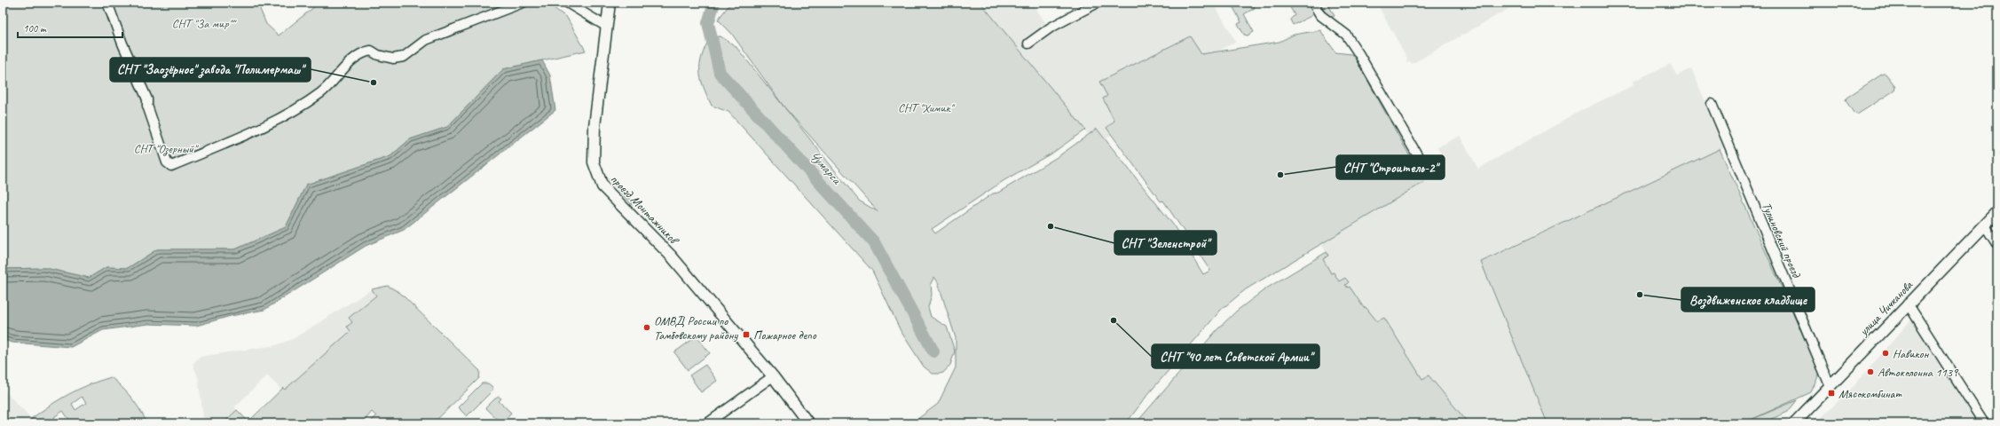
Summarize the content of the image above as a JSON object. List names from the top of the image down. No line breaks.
{"streets":{"main road":["проезд Монтажников","улица Чичканова"],"street":["Тулиновский проезд"]},"crossings":[["Тулиновский проезд","улица Чичканова"]],"water":["Чумарса"],"parks":["СНТ \"За мир\"\"","СНТ \"Химик\"","СНТ \"Озерный\""],"places":{"other":["СНТ \"Заозёрное\" завода \"Полимермаш\"","СНТ \"Строитель-2\"","СНТ \"Зеленстрой\"","Воздвиженское кладбище","СНТ \"40 лет Советской Армии\"","ОМВД России по Тамбовскому району","Навикон","Автоколонна 1139"],"transit":["Пожарное депо","Мясокомбинат"]},"scale_bar":"100 m"}
